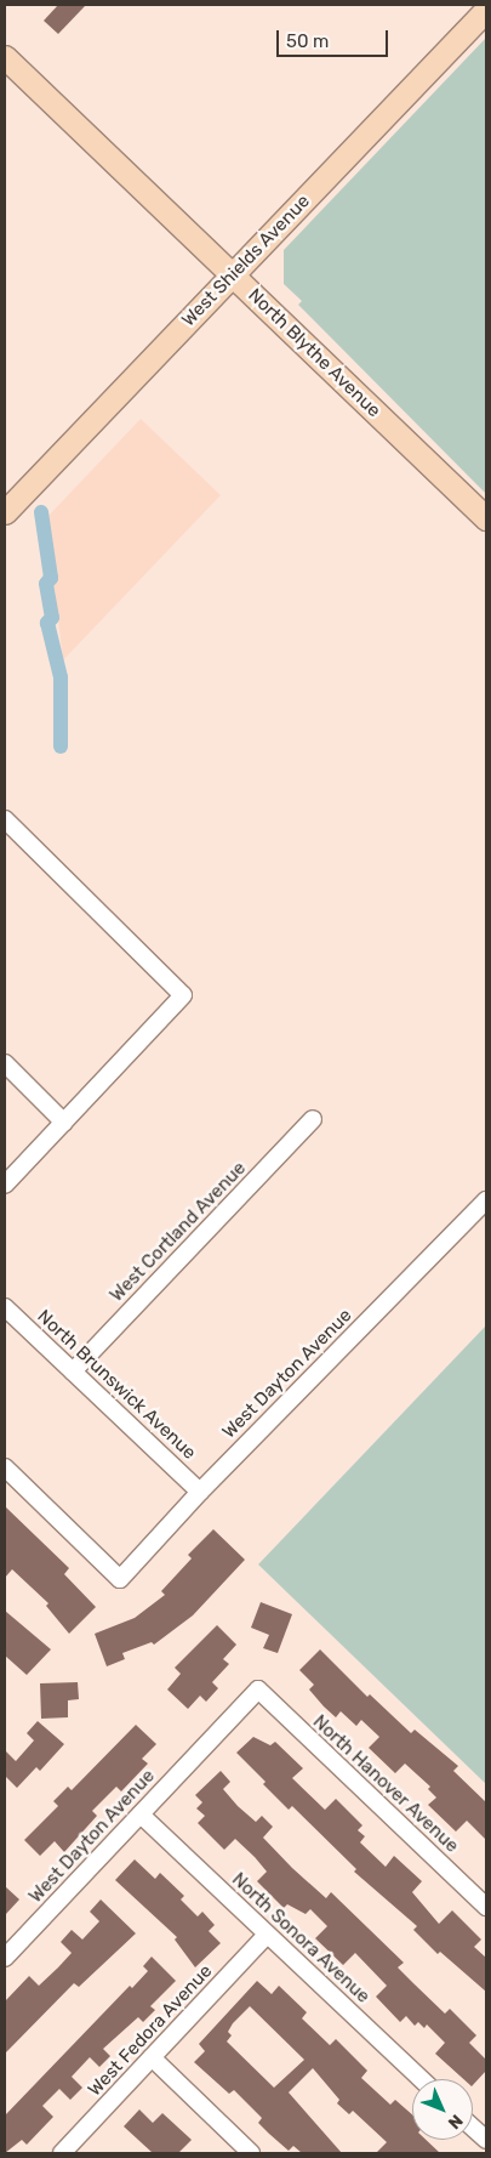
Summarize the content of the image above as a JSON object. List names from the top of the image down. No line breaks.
{"streets":{"street":["West Shields Avenue","North Blythe Avenue","West Cortland Avenue","West Dayton Avenue","North Brunswick Avenue","North Hanover Avenue","North Sonora Avenue","West Fedora Avenue"]},"crossings":[["West Shields Avenue","North Blythe Avenue"],["West Cortland Avenue","North Brunswick Avenue"],["West Dayton Avenue","North Brunswick Avenue"],["West Dayton Avenue","North Hanover Avenue"],["West Dayton Avenue","North Sonora Avenue"],["North Sonora Avenue","West Fedora Avenue"]],"scale_bar":"50 m","north":"bottom right"}
